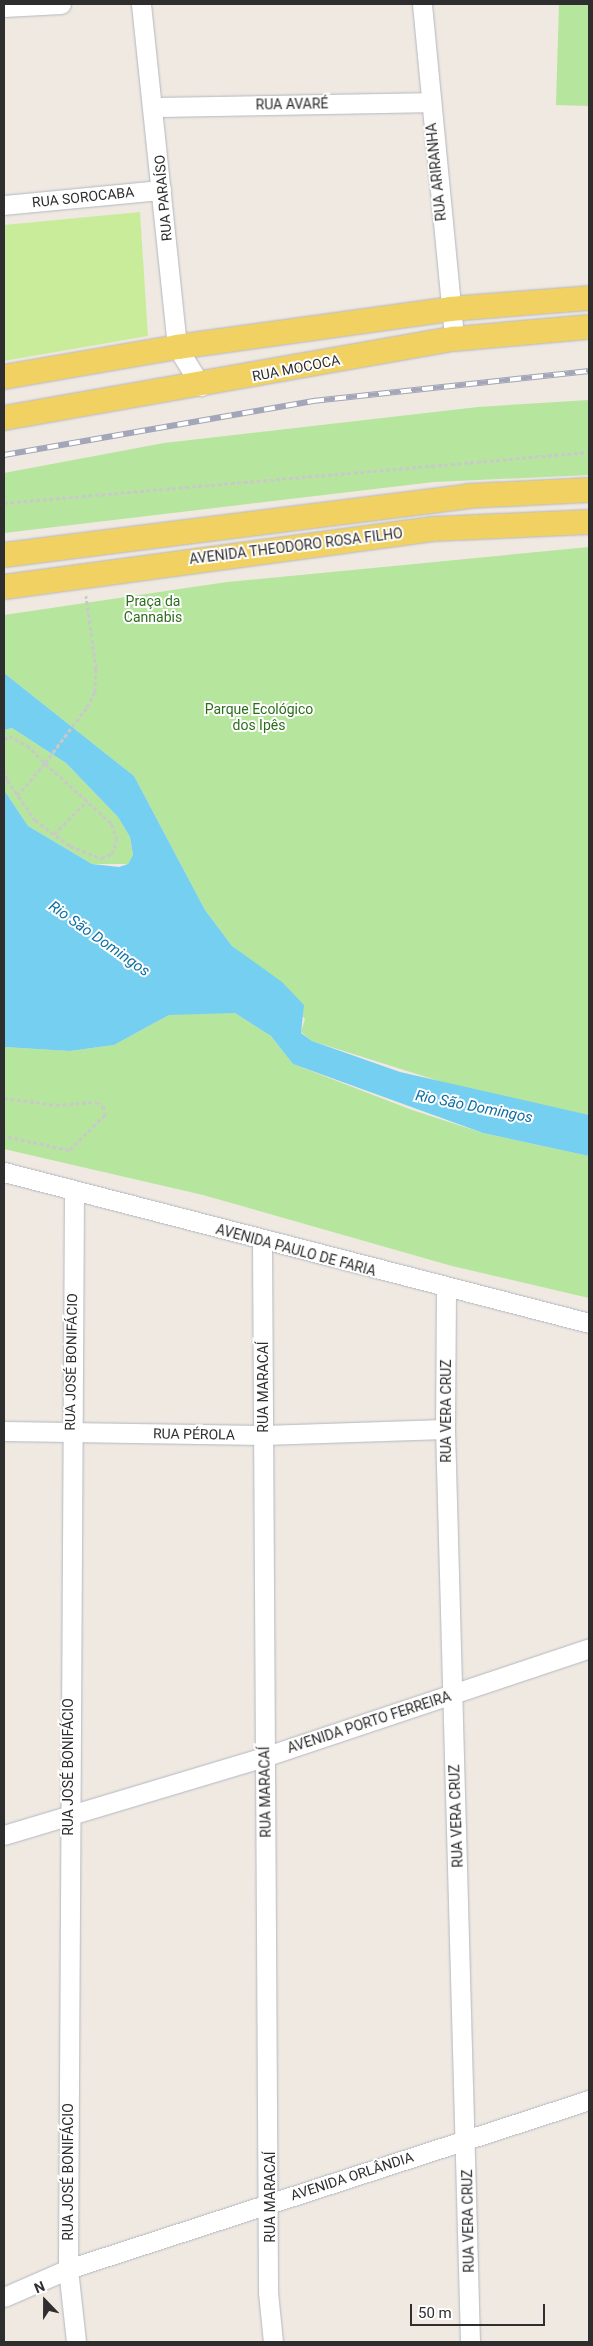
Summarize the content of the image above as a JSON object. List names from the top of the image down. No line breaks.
{"streets":{"main road":["RUA MOCOCA","AVENIDA THEODORO ROSA FILHO"],"street":["RUA AVARÉ","RUA ARIRANHA","RUA SOROCABA","RUA PARAÍSO","AVENIDA PAULO DE FARIA","RUA JOSÉ BONIFÁCIO","RUA MARACAÍ","RUA VERA CRUZ","RUA PÉROLA","AVENIDA PORTO FERREIRA","AVENIDA ORLÂNDIA"]},"crossings":[["RUA AVARÉ","RUA ARIRANHA"],["RUA AVARÉ","RUA PARAÍSO"],["RUA ARIRANHA","RUA MOCOCA"],["RUA SOROCABA","RUA PARAÍSO"],["RUA PARAÍSO","RUA MOCOCA"],["AVENIDA PAULO DE FARIA","RUA JOSÉ BONIFÁCIO"],["AVENIDA PAULO DE FARIA","RUA MARACAÍ"],["AVENIDA PAULO DE FARIA","RUA VERA CRUZ"],["RUA JOSÉ BONIFÁCIO","RUA PÉROLA"],["RUA JOSÉ BONIFÁCIO","AVENIDA PORTO FERREIRA"],["RUA JOSÉ BONIFÁCIO","AVENIDA ORLÂNDIA"],["RUA MARACAÍ","RUA PÉROLA"],["RUA MARACAÍ","AVENIDA PORTO FERREIRA"],["RUA MARACAÍ","AVENIDA ORLÂNDIA"],["RUA VERA CRUZ","RUA PÉROLA"],["RUA VERA CRUZ","AVENIDA PORTO FERREIRA"],["RUA VERA CRUZ","AVENIDA ORLÂNDIA"]],"water":["Rio São Domingos"],"parks":["Praça da Cannabis","Parque Ecológico dos Ipês"],"scale_bar":"50 m","north":"top"}
